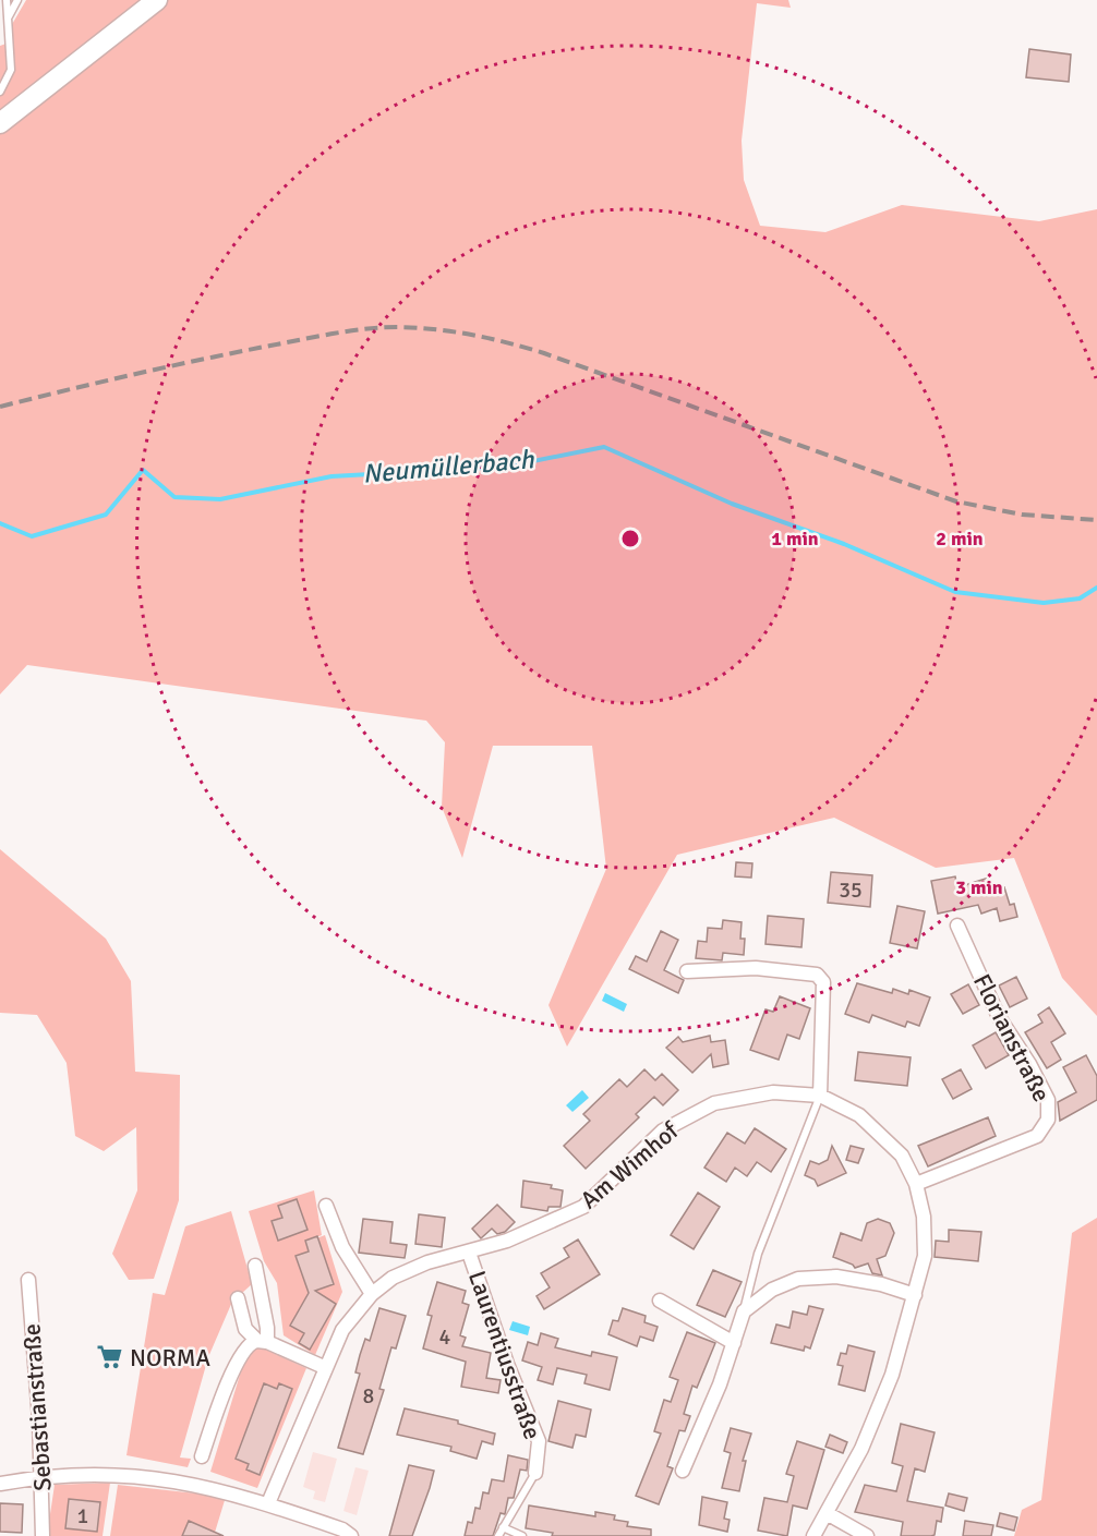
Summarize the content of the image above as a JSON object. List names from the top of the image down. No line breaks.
{"streets":{"street":["Florianstraße","Am Wimhof","Laurentiusstraße","Sebastianstraße"]},"crossings":[["Florianstraße","Am Wimhof"],["Am Wimhof","Laurentiusstraße"]],"water":["Neumüllerbach"],"places":{"supermarket":["NORMA"]},"house_numbers":["35","4","8","1"],"rings":["1 min","2 min","3 min"]}
